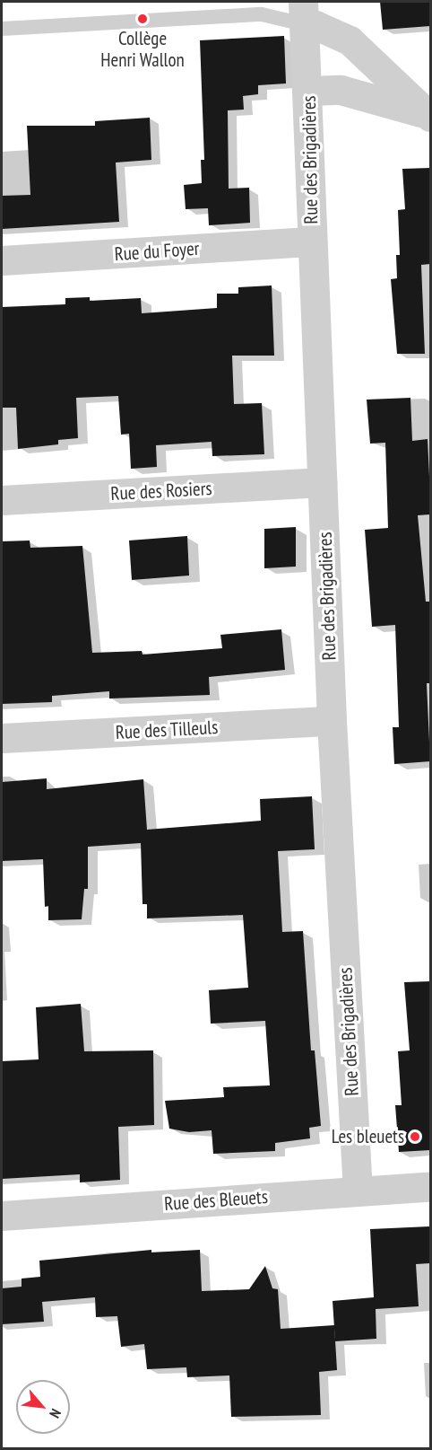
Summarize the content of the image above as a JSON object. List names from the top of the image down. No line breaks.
{"streets":{"street":["Rue des Brigadières","Rue du Foyer","Rue des Rosiers","Rue des Tilleuls","Rue des Bleuets"]},"crossings":[["Rue des Brigadières","Rue du Foyer"],["Rue des Brigadières","Rue des Rosiers"],["Rue des Brigadières","Rue des Tilleuls"],["Rue des Brigadières","Rue des Bleuets"]],"places":["Collège Henri Wallon","Les bleuets"],"north":"bottom right"}
